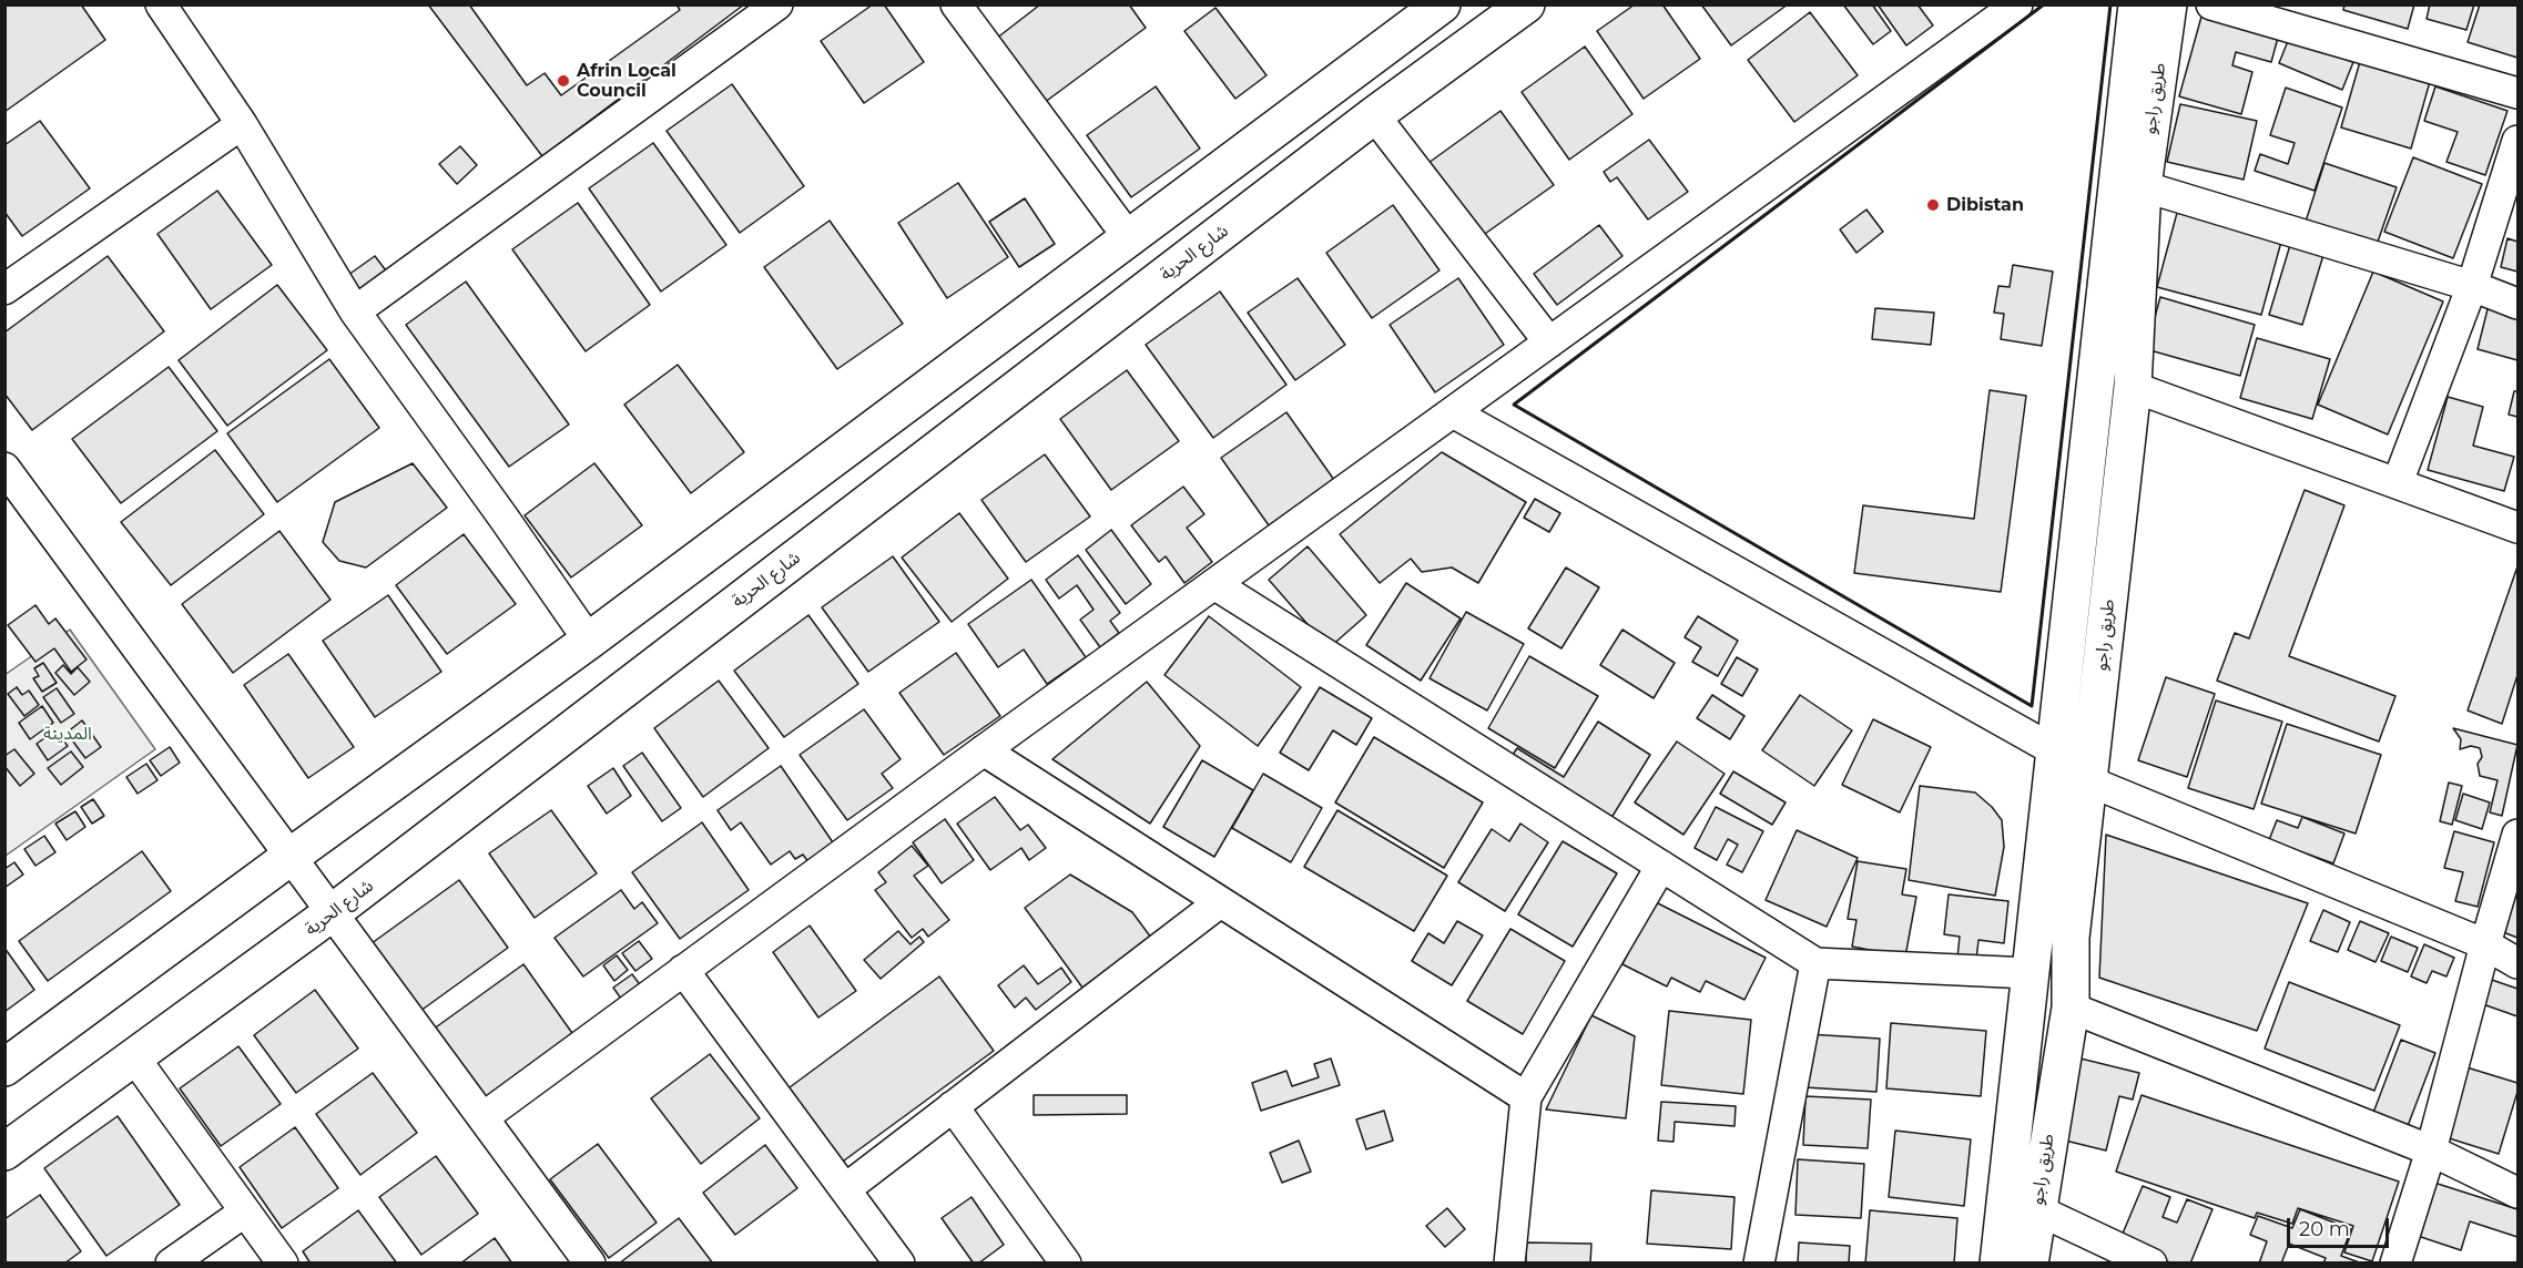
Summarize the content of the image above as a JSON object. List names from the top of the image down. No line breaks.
{"streets":{"main road":["طريق راجو","شارع الحرية"]},"parks":["المدينة"],"places":["Afrin Local Council","Dibistan"],"scale_bar":"20 m"}
